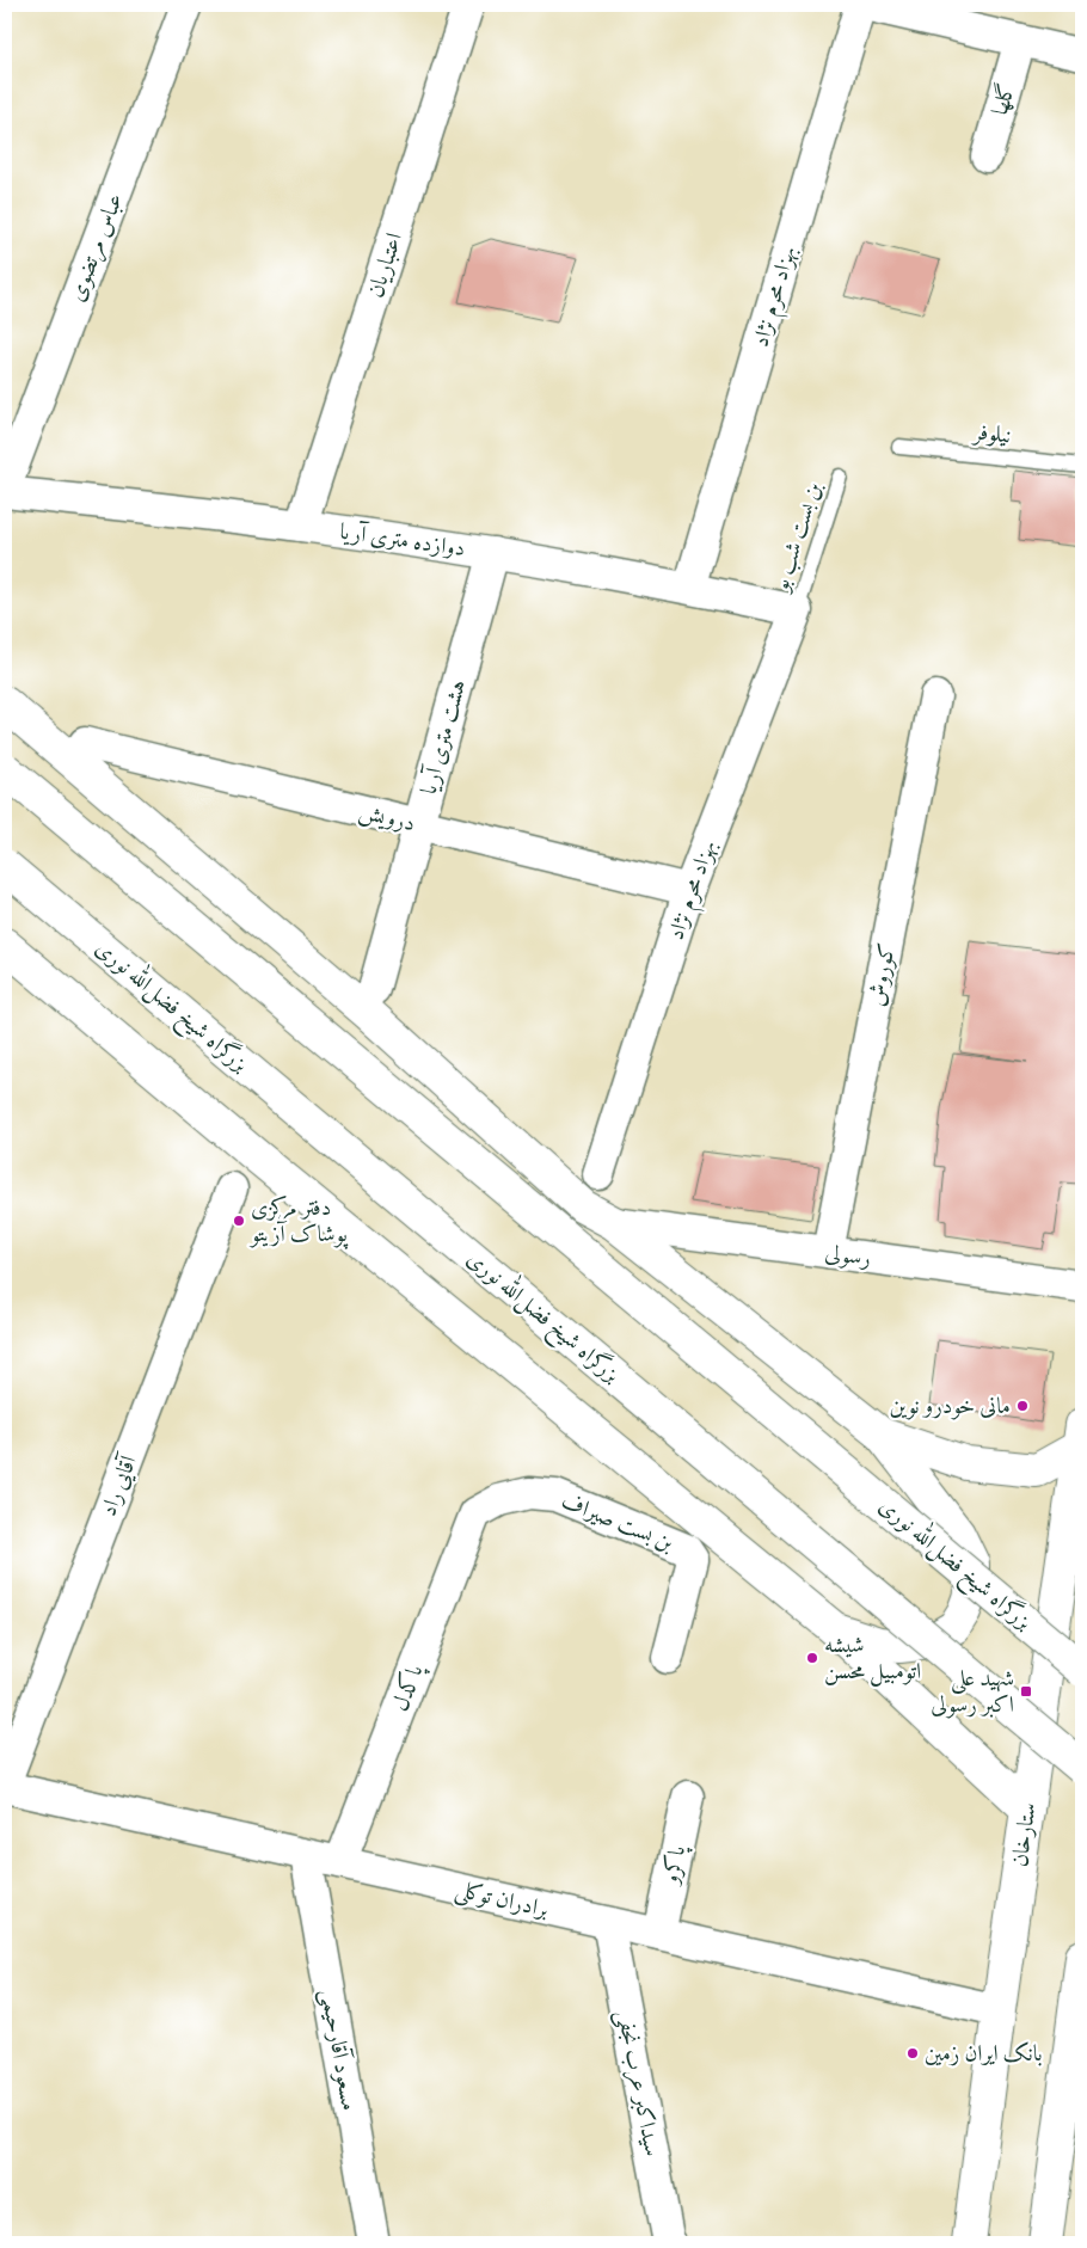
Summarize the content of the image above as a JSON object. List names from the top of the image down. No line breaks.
{"streets":{"main road":["بزرگراه شیخ فضل‌الله نوری","ستارخان"],"street":["گلها","عباس مرتضوی","اعتباریان","بهزاد محرم نژاد","دوازده متری آریا","هشت متری آریا","درویش","کوروش","رسولی","آقایی راد","بن بست صیراف","پاکدل","پاکرو","برادران توکلی","مسعود آقارحیمی","سیداکبر عرب نجفی"],"lane":["نیلوفر","بن بست شب بو"]},"crossings":[["عباس مرتضوی","دوازده متری آریا"],["اعتباریان","دوازده متری آریا"],["بهزاد محرم نژاد","بن بست شب بو"],["بهزاد محرم نژاد","دوازده متری آریا"],["بهزاد محرم نژاد","درویش"],["بن بست شب بو","دوازده متری آریا"],["دوازده متری آریا","هشت متری آریا"],["هشت متری آریا","درویش"],["کوروش","رسولی"],["آقایی راد","برادران توکلی"],["بن بست صیراف","پاکدل"],["پاکدل","برادران توکلی"],["ستارخان","برادران توکلی"],["پاکرو","برادران توکلی"],["برادران توکلی","مسعود آقارحیمی"],["برادران توکلی","سیداکبر عرب نجفی"]],"places":{"other":["دفتر مرکزی پوشاک آزیتو","مانی خودرو نوین","شیشه اتومبیل محسن","بانک ایران زمین"],"transit":["شهید علی اکبر رسولی"]}}
